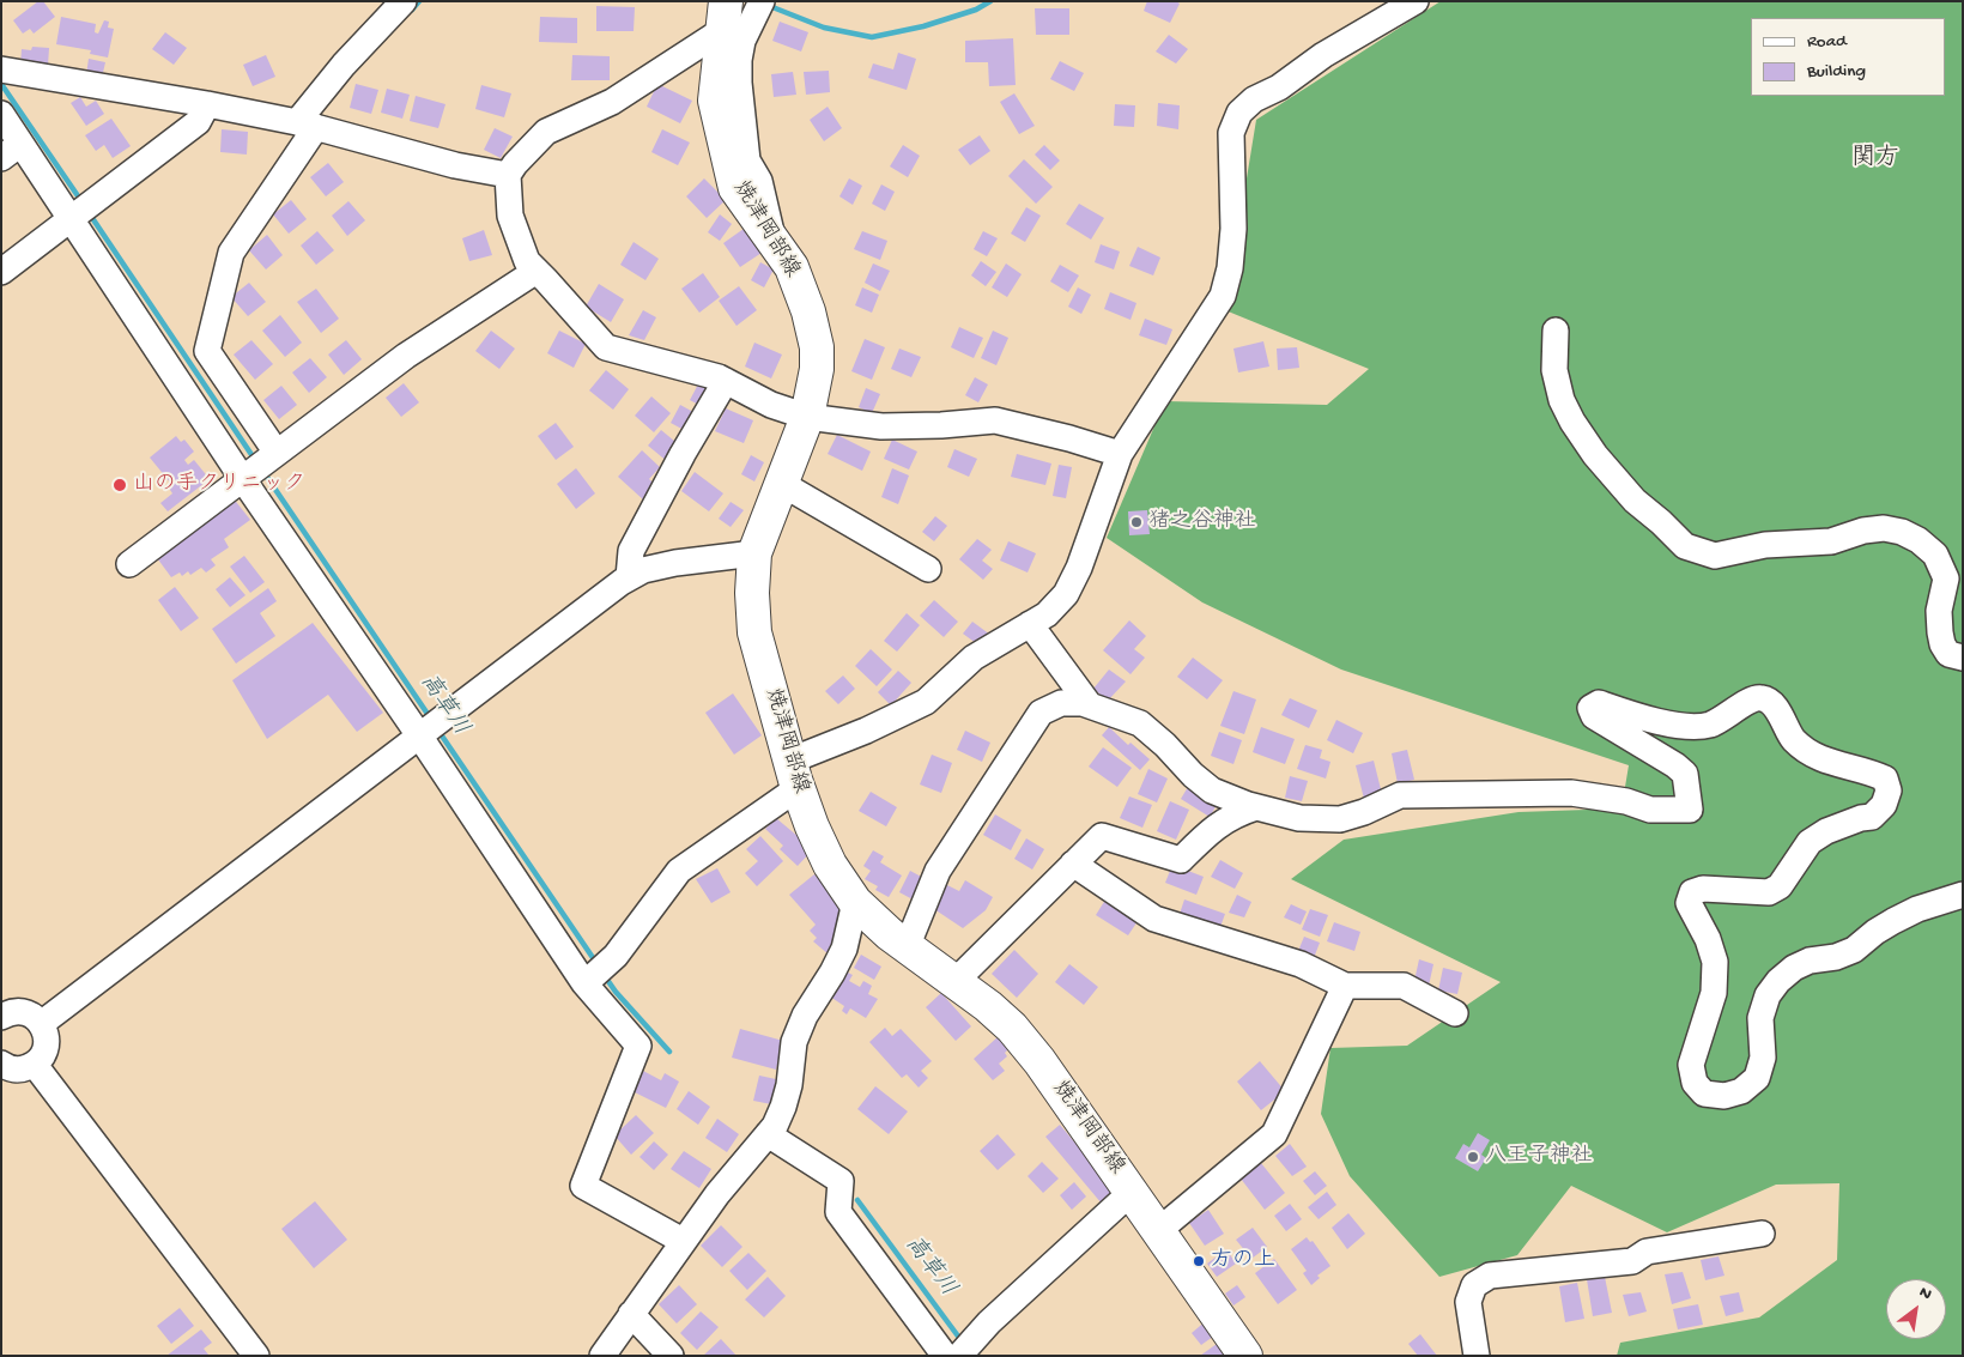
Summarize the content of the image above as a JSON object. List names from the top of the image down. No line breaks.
{"streets":{"main road":["焼津岡部線"]},"districts":["関方"],"water":["高草川"],"places":["山の手クリニック","猪之谷神社","八王子神社","方の上"],"legend":["Road","Building"],"north":"top right"}
